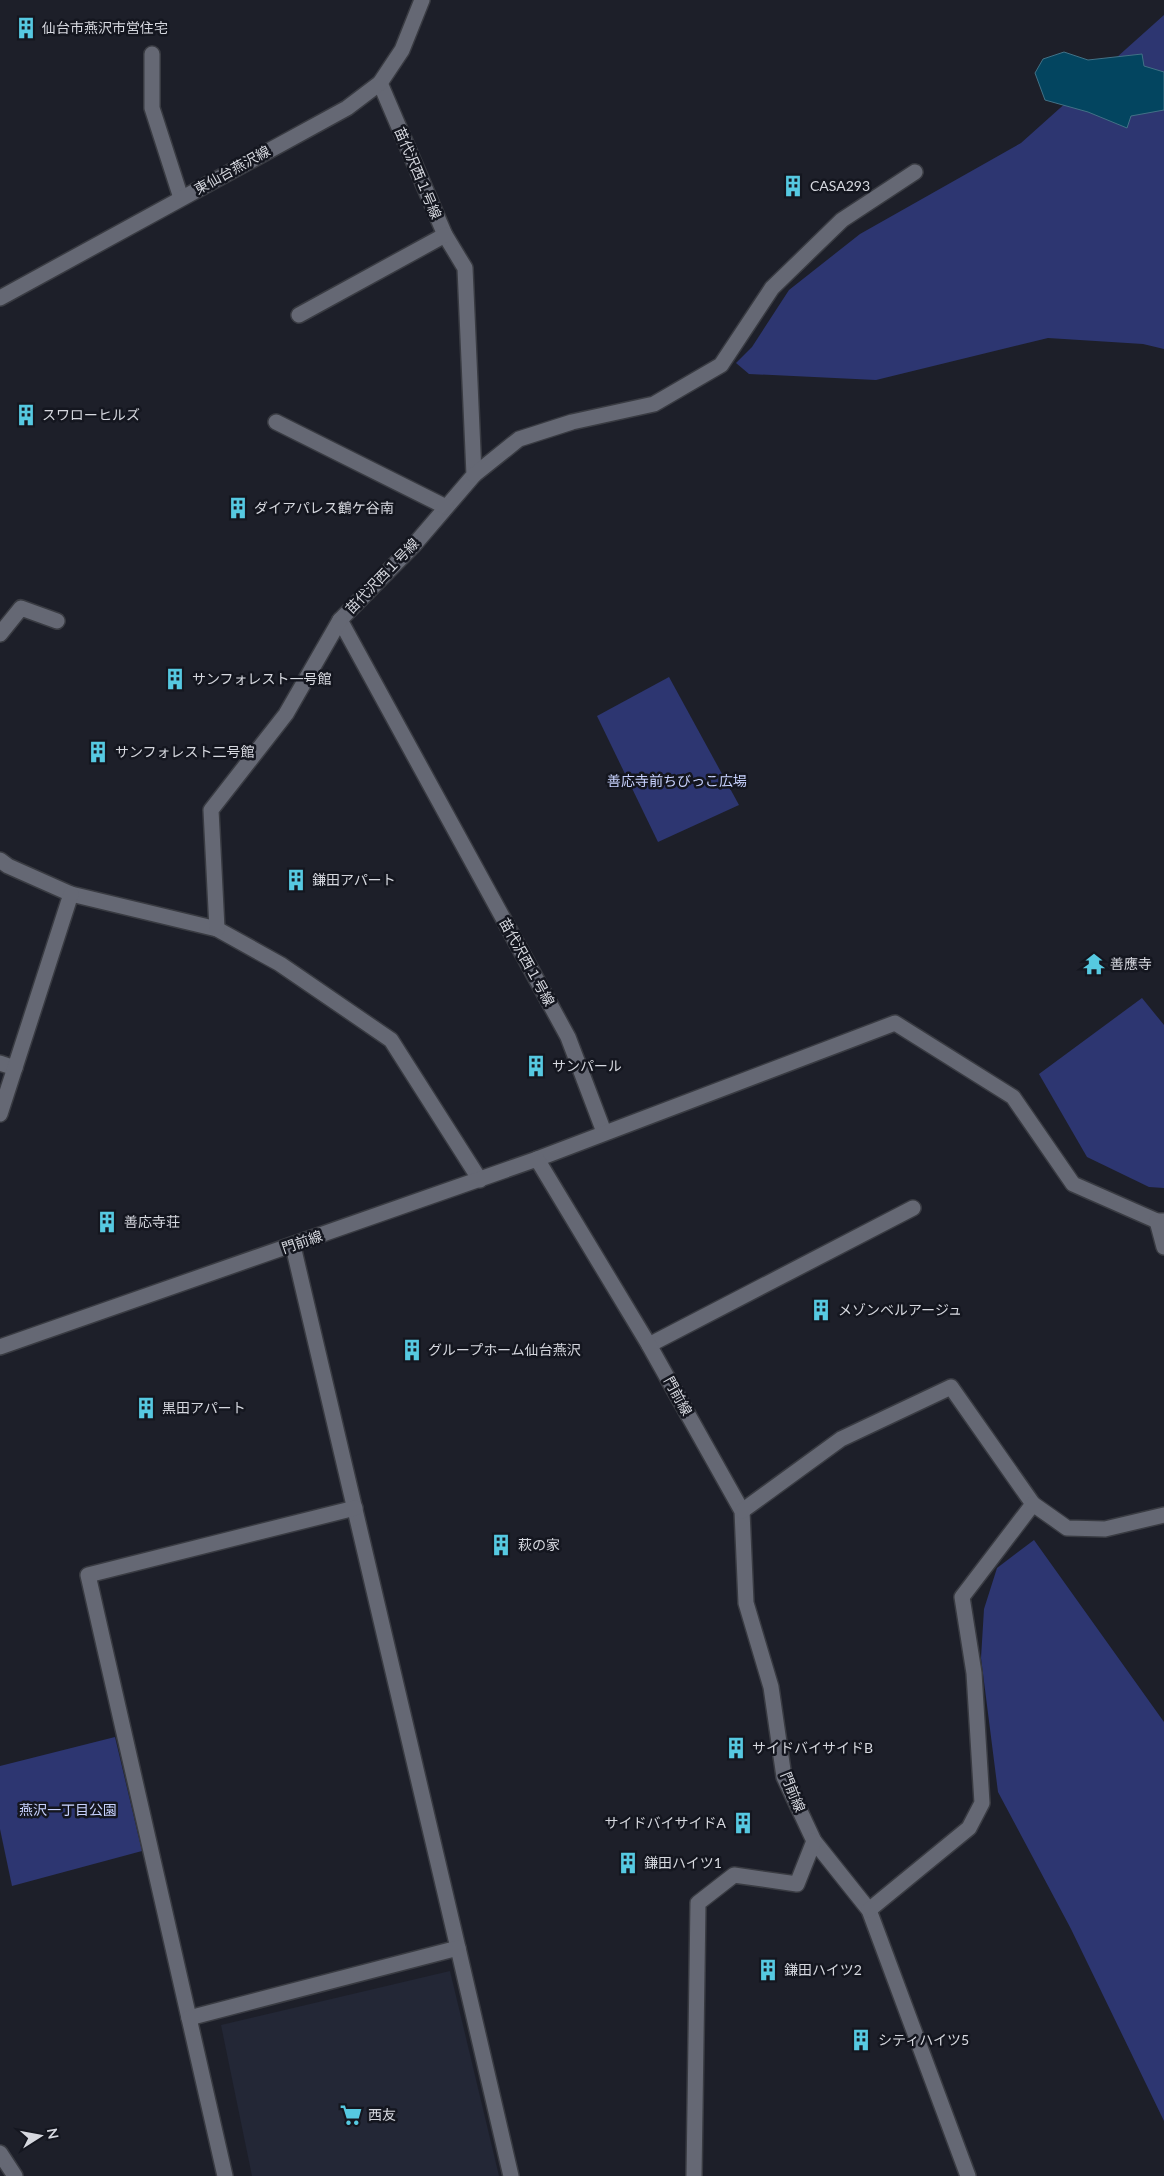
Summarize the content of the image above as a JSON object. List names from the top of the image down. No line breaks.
{"streets":{"street":["東仙台燕沢線","苗代沢西１号線","門前線"]},"crossings":[["東仙台燕沢線","苗代沢西１号線"]],"parks":["善応寺前ちびっこ広場","燕沢一丁目公園"],"places":{"building":["仙台市燕沢市営住宅","CASA293","スワローヒルズ","ダイアパレス鶴ケ谷南","サンフォレスト一号館","サンフォレスト二号館","鎌田アパート","サンパール","善応寺荘","メゾンベルアージュ","グループホーム仙台燕沢","黒田アパート","萩の家","サイドバイサイドB","サイドバイサイドA","鎌田ハイツ1","鎌田ハイツ2","シティハイツ5"],"temple":["善應寺"],"supermarket":["西友"]},"north":"right"}
